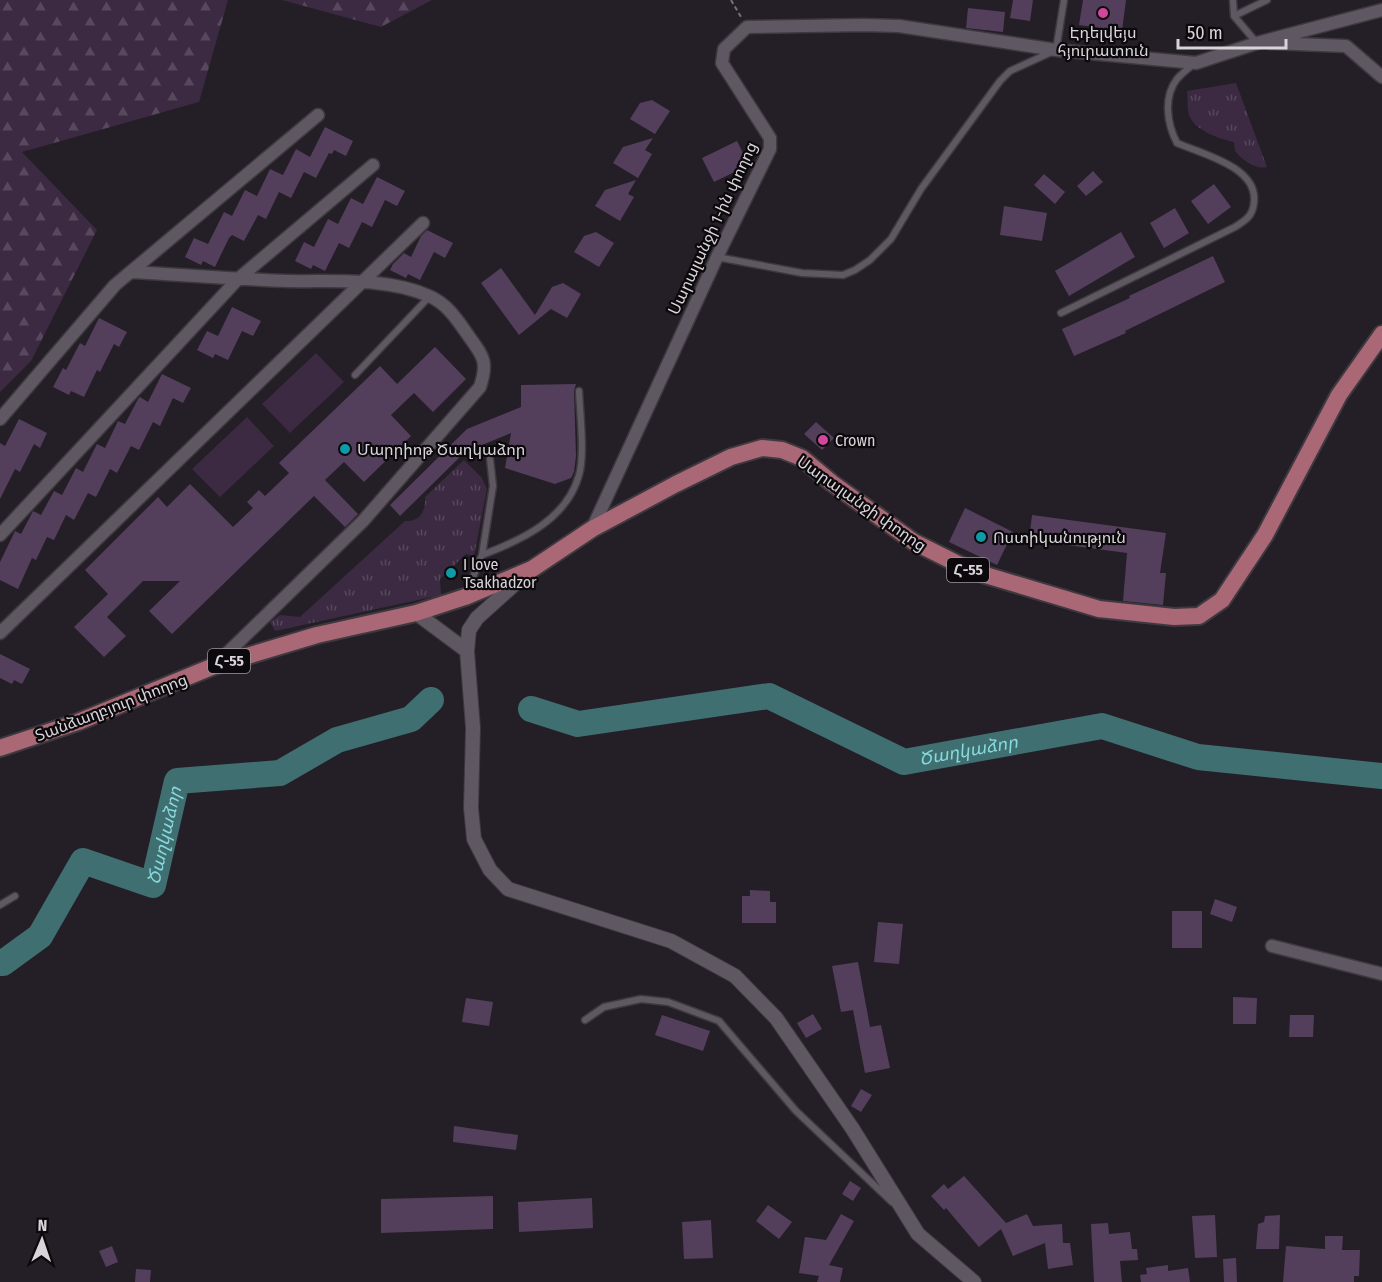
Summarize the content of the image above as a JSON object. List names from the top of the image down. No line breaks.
{"streets":{"main road":["Սարալանջի փողոց","Հ-55","Տանձաղբյուր փողոց"],"street":["Սարալանջի 1-ին փողոց"]},"crossings":[["Սարալանջի 1-ին փողոց","Սարալանջի փողոց"],["Սարալանջի փողոց","Տանձաղբյուր փողոց"]],"water":["Ծաղկաձոր"],"places":["Էդելվեյս հյուրատուն","Crown","Մարրիոթ Ծաղկաձոր","Ոստիկանություն","I love Tsakhadzor"],"scale_bar":"50 m","north":"top"}
